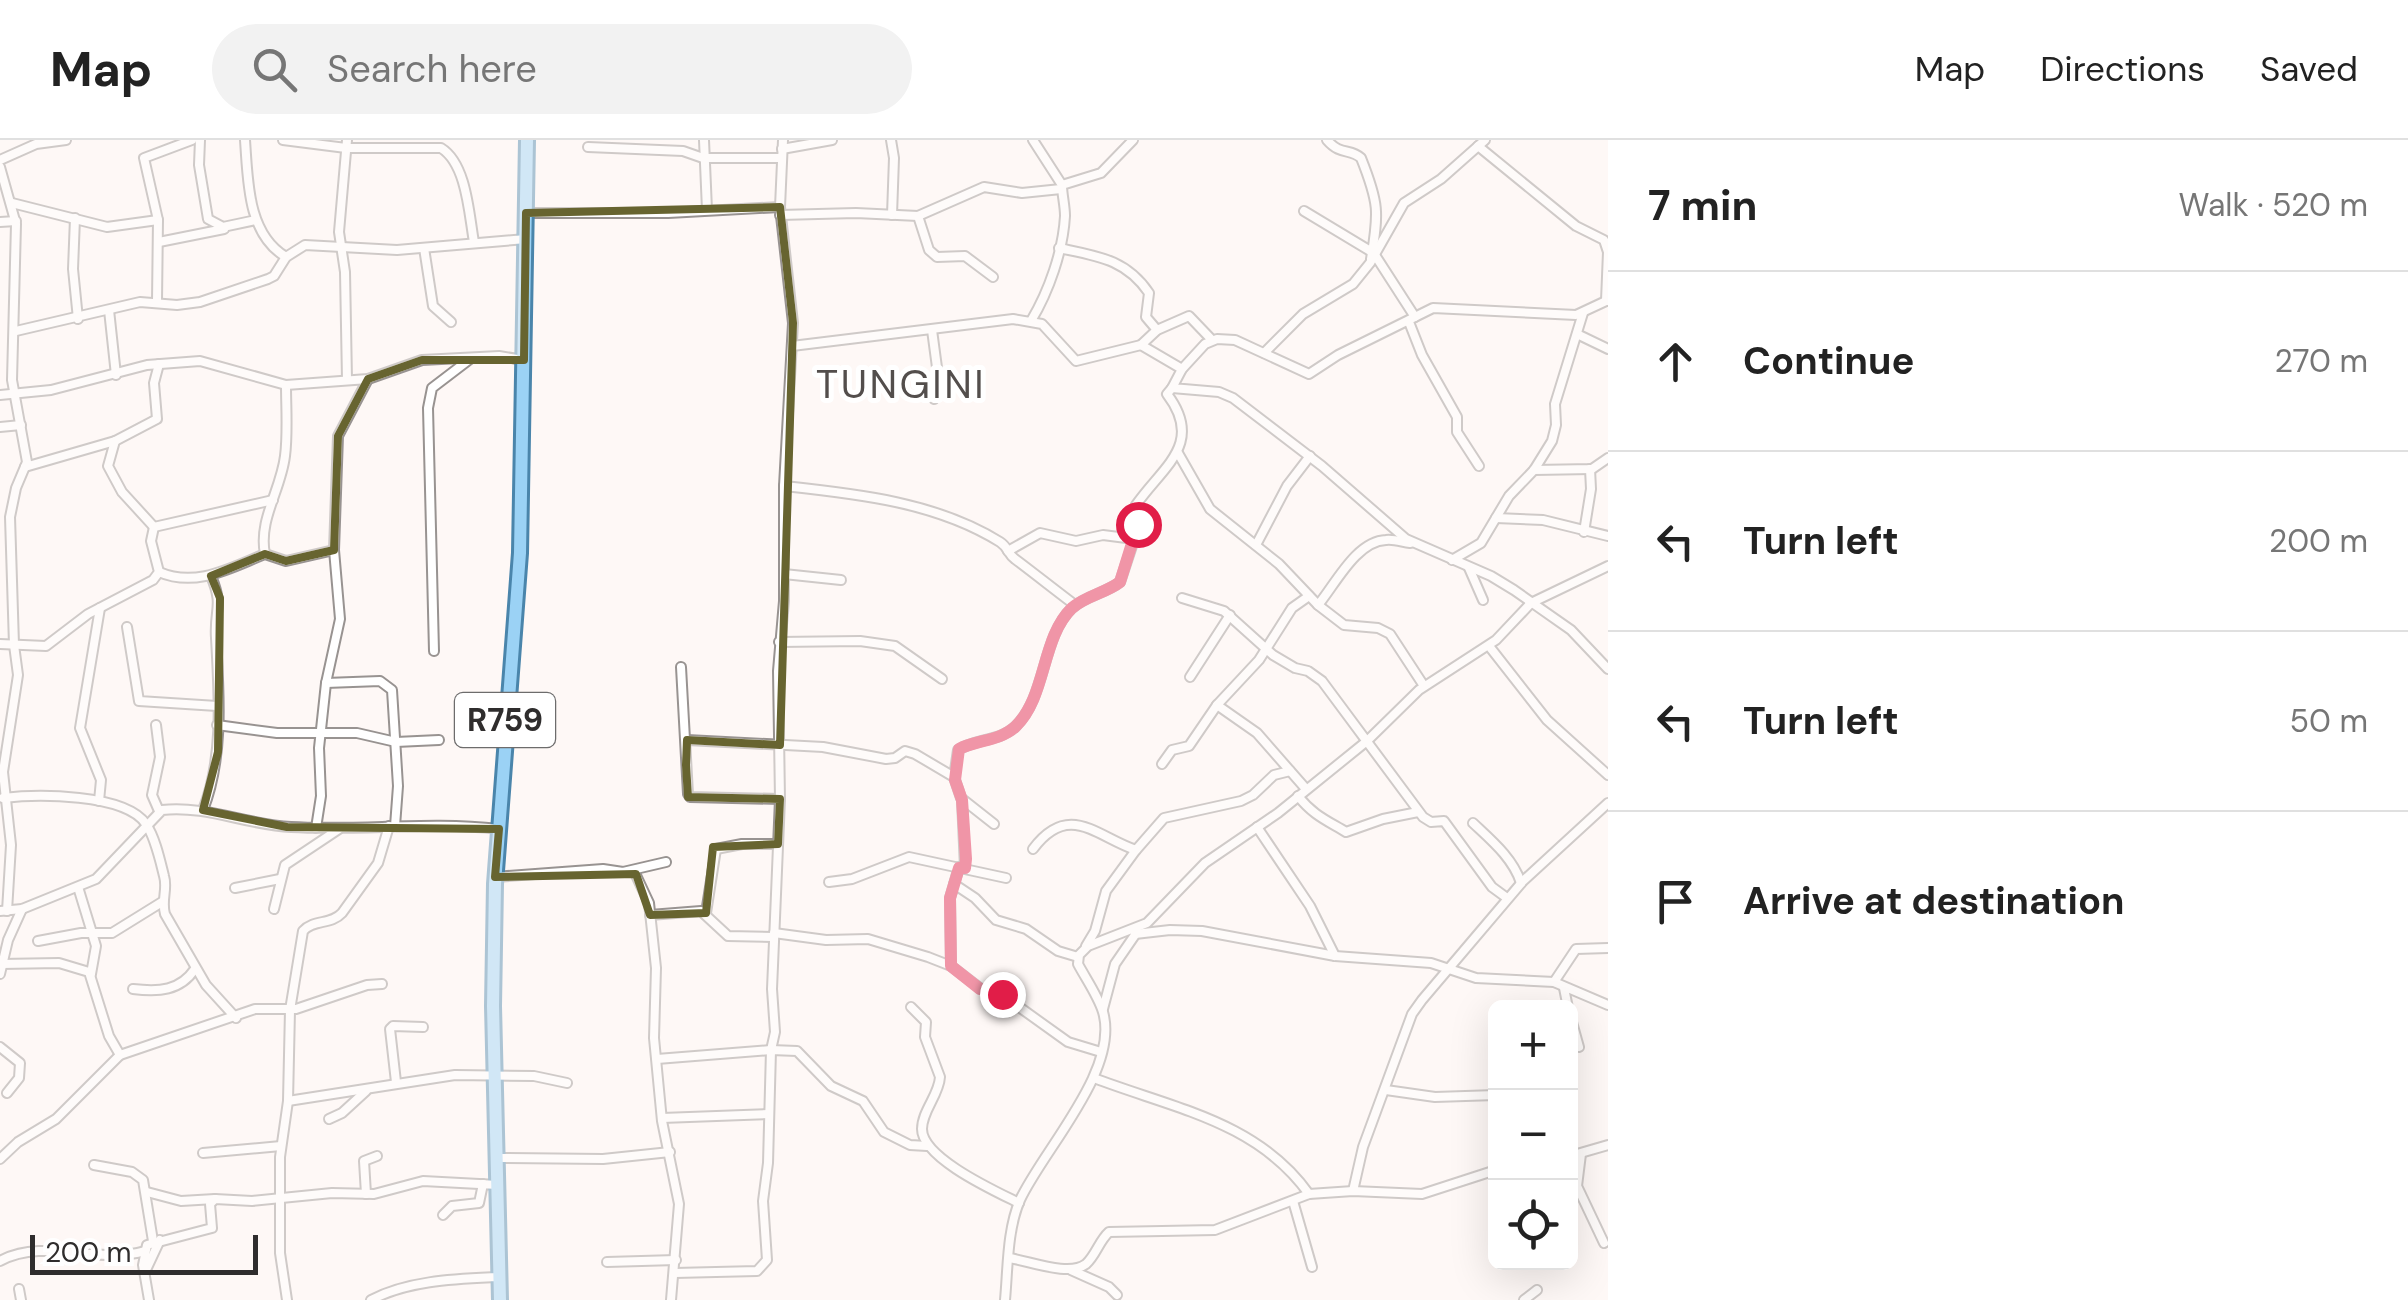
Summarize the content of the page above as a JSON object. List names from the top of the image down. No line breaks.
{"streets":{"main road":["R759"]},"districts":["TUNGINI"],"scale_bar":"200 m","page":{"header":"Map","search":"Search here","nav":["Map","Directions","Saved"],"heading":["7 min","Walk · 520 m"],"list":[["Continue","270 m"],["Turn left","200 m"],["Turn left","50 m"],"Arrive at destination"],"map_buttons":["+","−"],"scale":"200 m"}}
